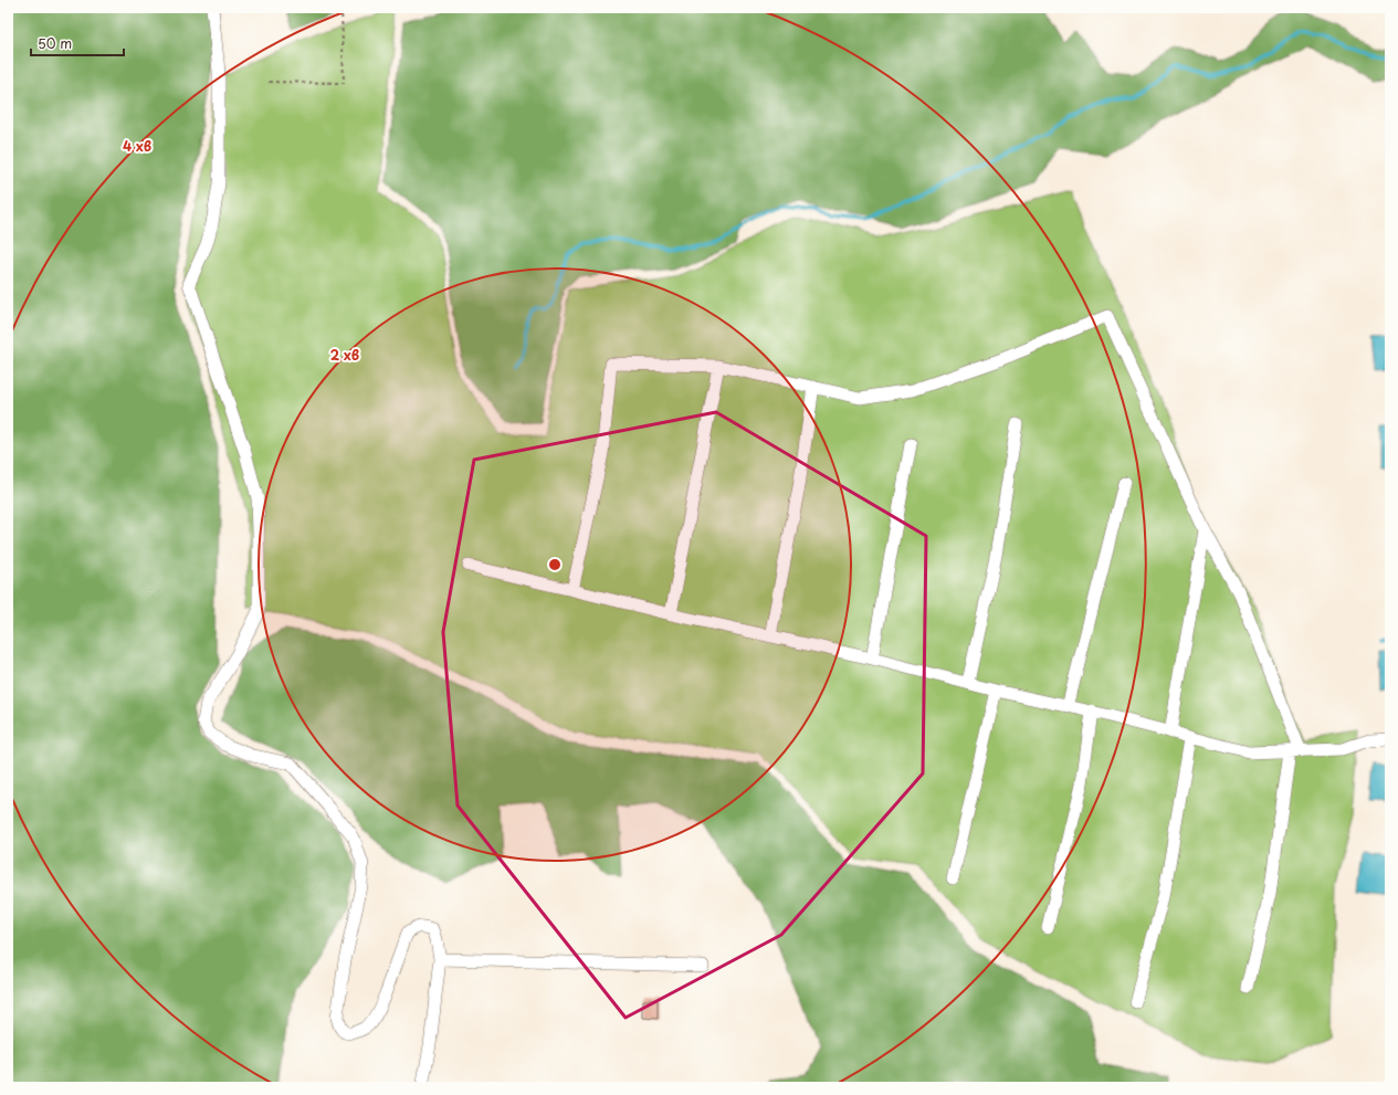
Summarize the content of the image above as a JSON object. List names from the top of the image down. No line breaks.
{"scale_bar":"50 m","rings":["4 хв","2 хв"]}
